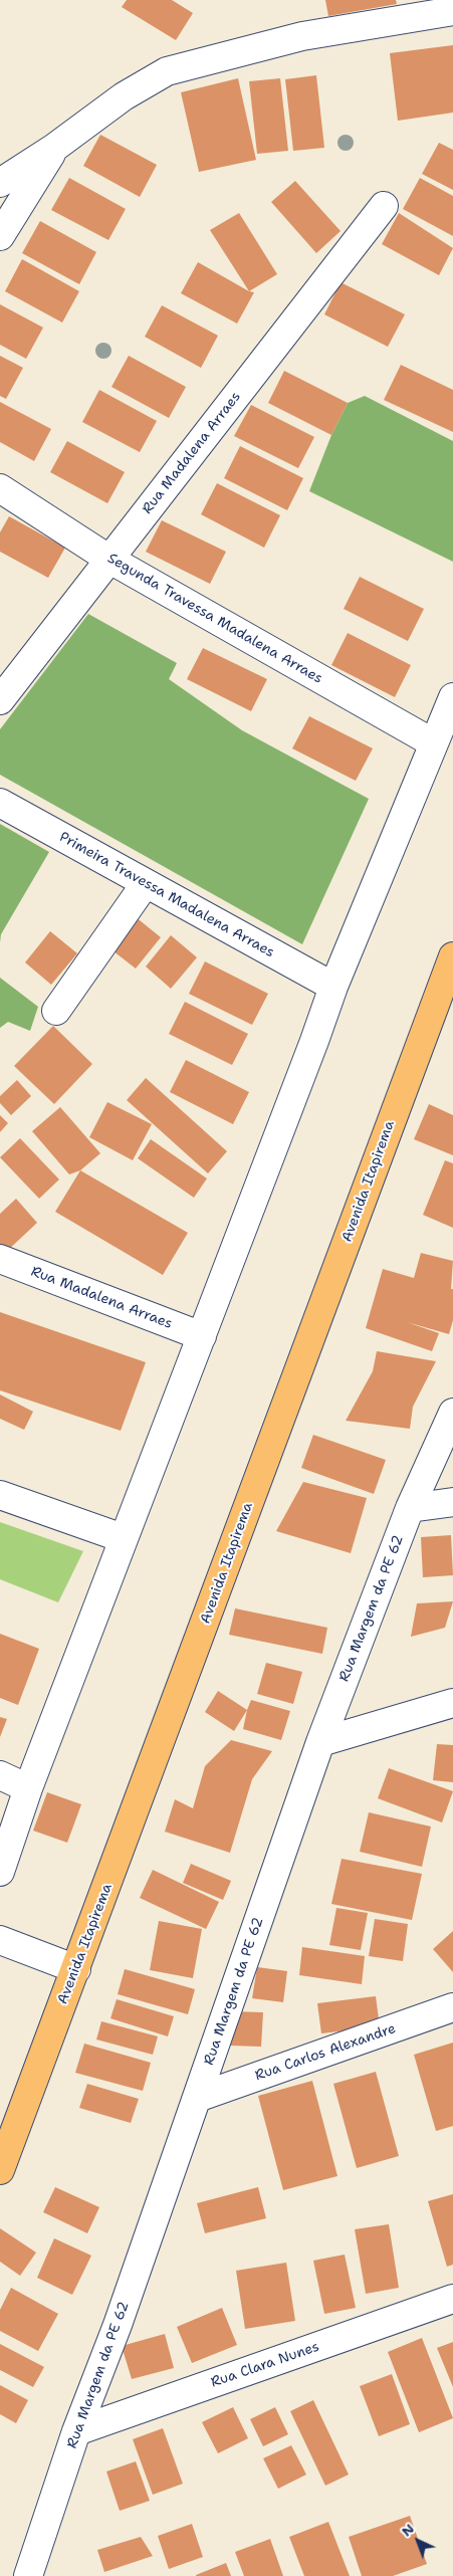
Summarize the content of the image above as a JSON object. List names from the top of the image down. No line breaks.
{"streets":{"main road":["Avenida Itapirema"],"street":["Rua Madalena Arraes","Segunda Travessa Madalena Arraes","Primeira Travessa Madalena Arraes","Rua Margem da PE 62","Rua Carlos Alexandre","Rua Clara Nunes"]},"crossings":[["Rua Madalena Arraes","Segunda Travessa Madalena Arraes"],["Rua Margem da PE 62","Rua Carlos Alexandre"],["Rua Margem da PE 62","Rua Clara Nunes"]],"north":"top left"}
